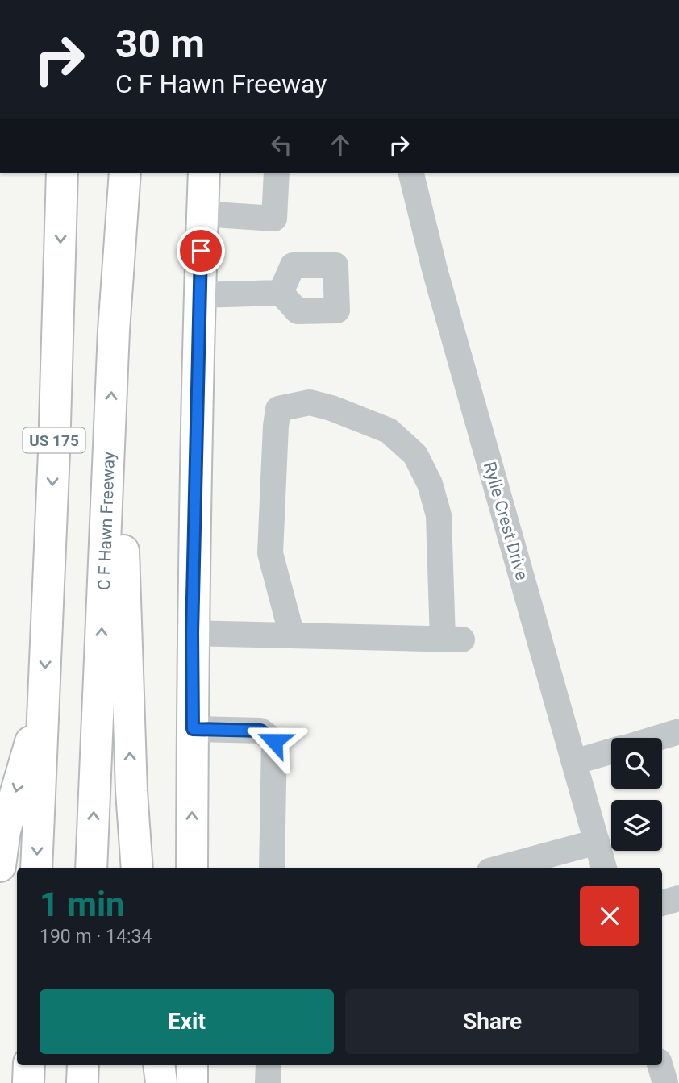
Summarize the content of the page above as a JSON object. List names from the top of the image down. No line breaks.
{"streets":{"main road":["US 175","C F Hawn Freeway"],"street":["Rylie Crest Drive"]},"page":{"turn":["30 m","C F Hawn Freeway"],"heading":["1 min","190 m · 14:34"],"buttons":["Exit","Share"]}}
